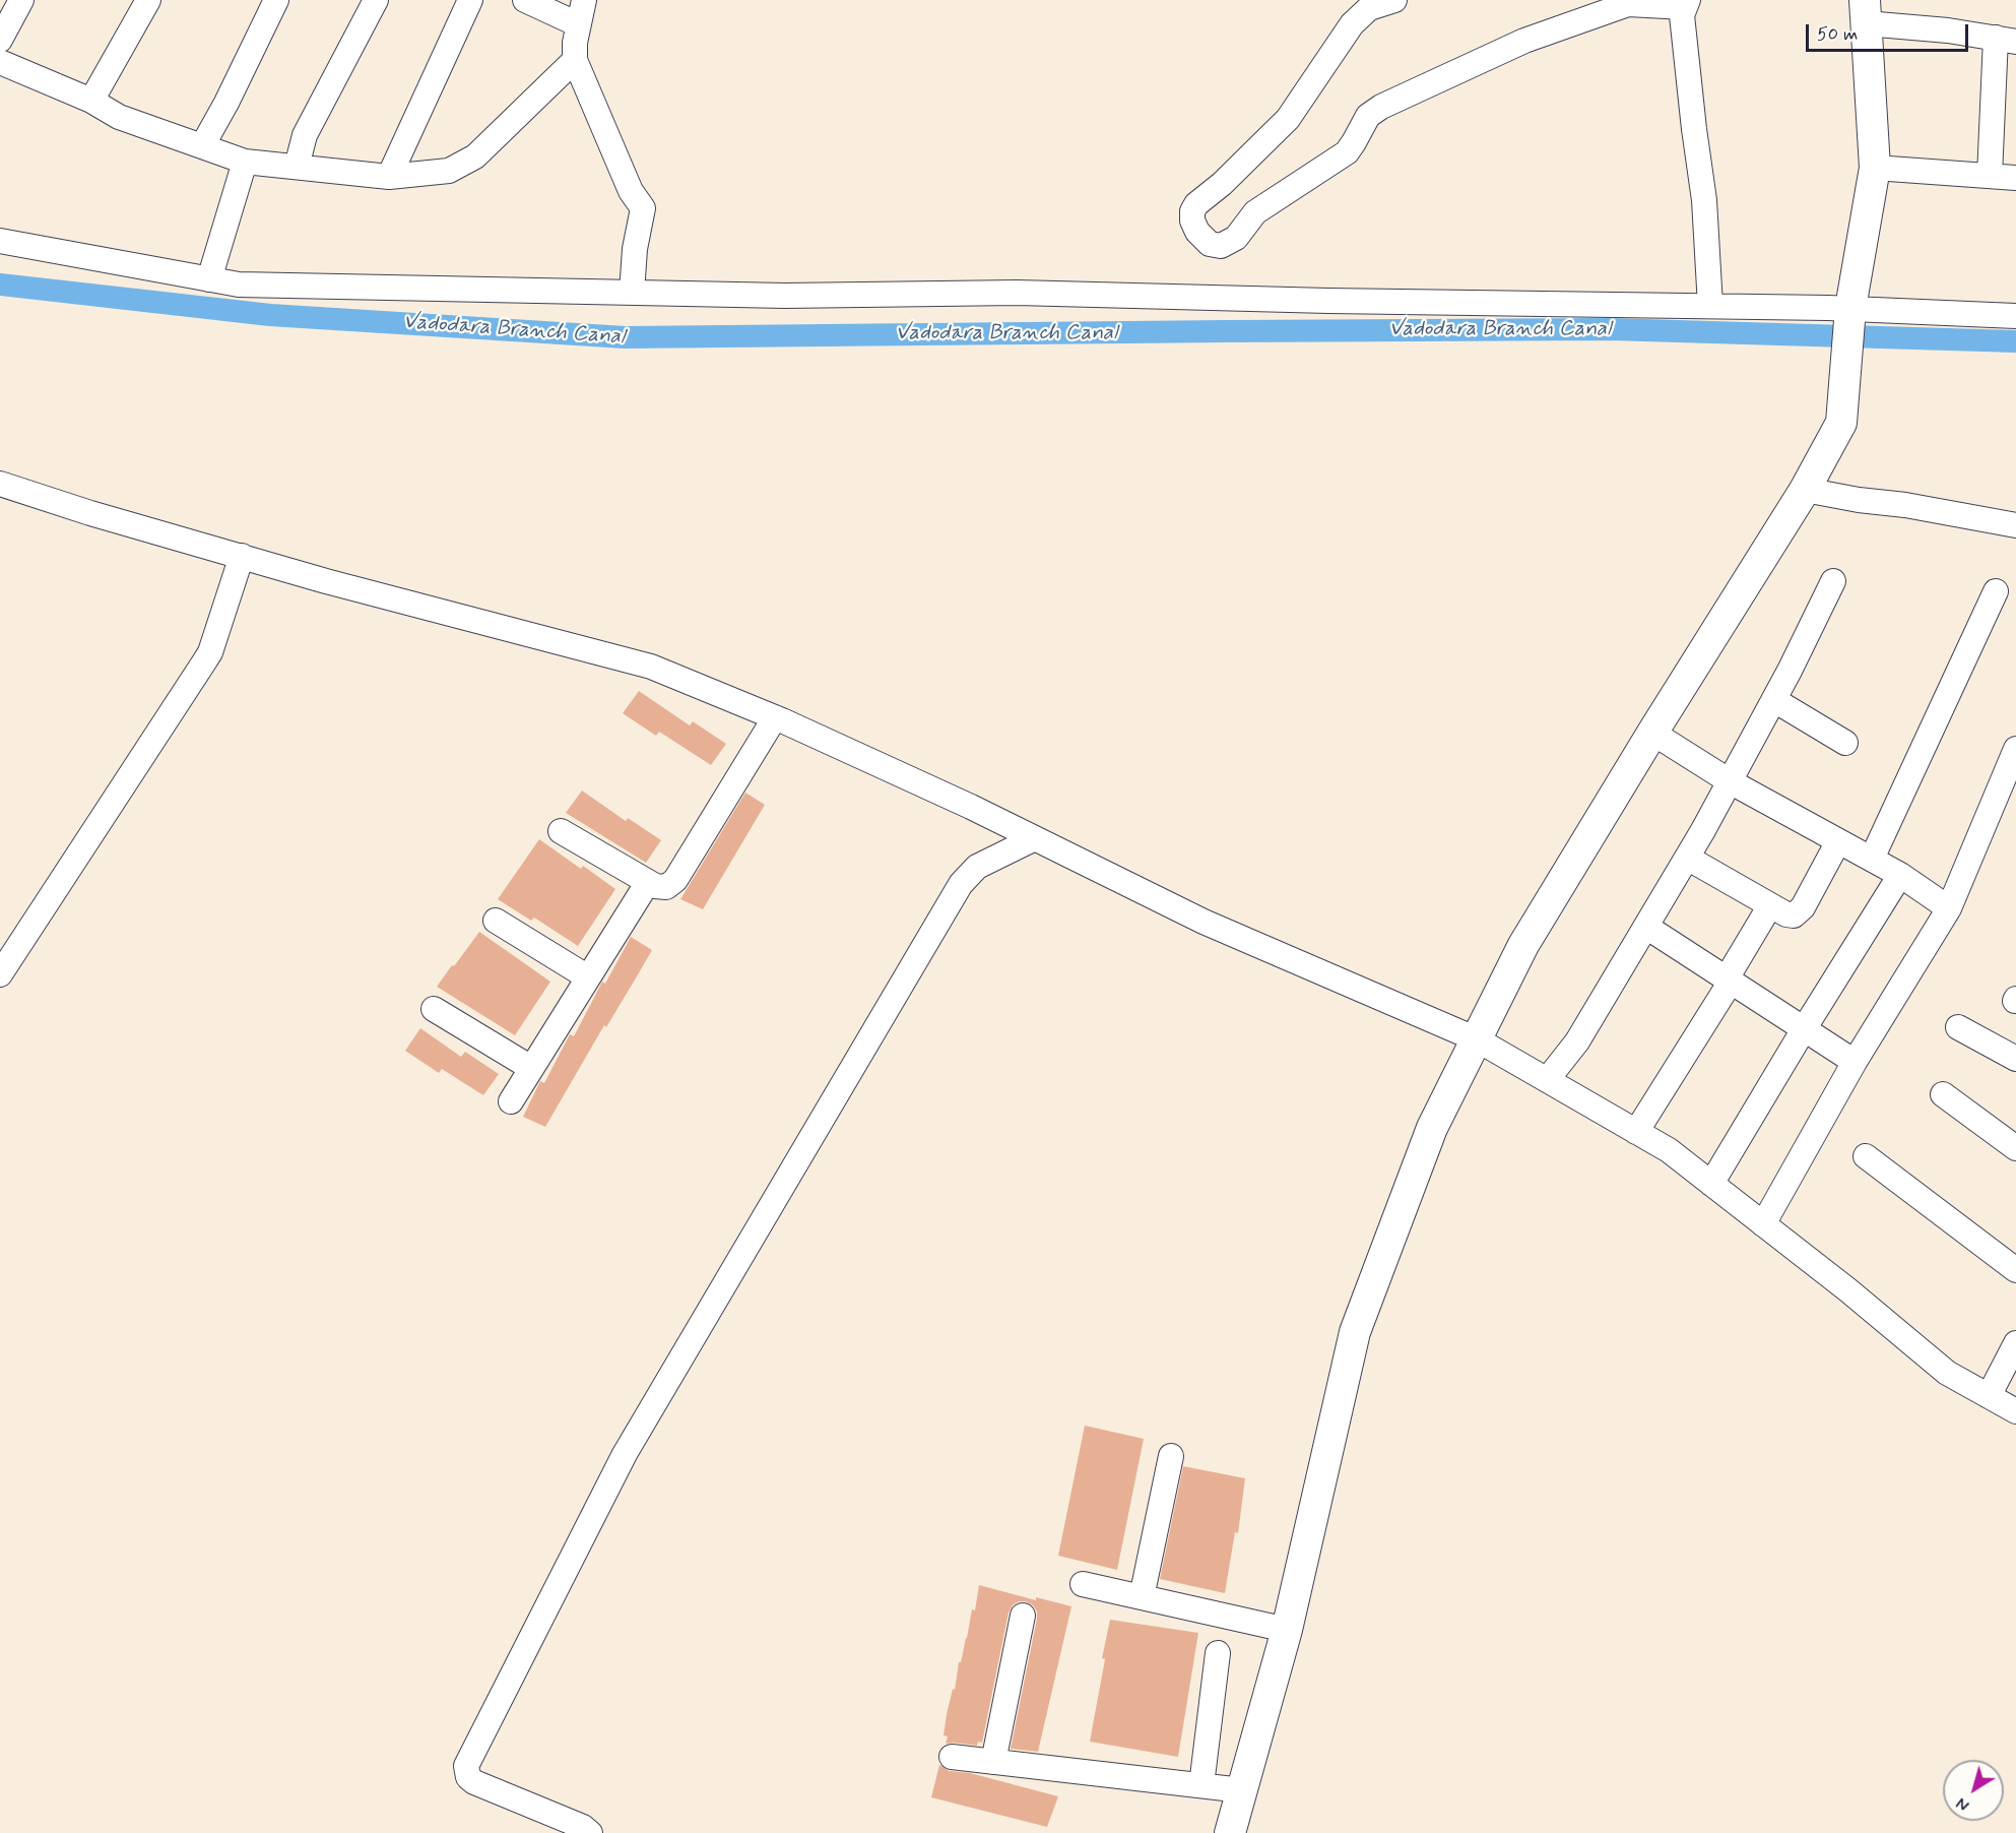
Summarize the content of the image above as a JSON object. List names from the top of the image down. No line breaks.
{"water":["Vadodara Branch Canal"],"scale_bar":"50 m","north":"bottom left"}
